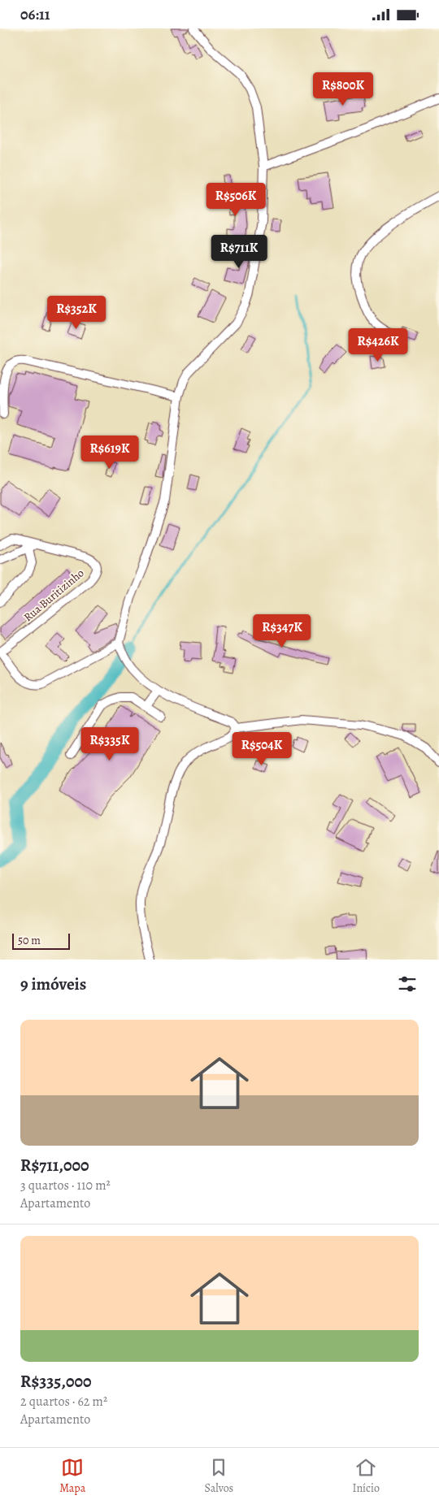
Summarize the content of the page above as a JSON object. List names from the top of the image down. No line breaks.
{"streets":{"street":["Rua Buritizinho"]},"scale_bar":"50 m","page":{"status":"06:11","price":["R$800K","R$506K","R$711K","R$352K","R$426K","R$619K","R$347K","R$335K","R$504K"],"scale":"50 m","heading":"9 imóveis","list":[{"name":"R$711,000","note":"3 quartos · 110 m² · Apartamento"},{"name":"R$335,000","note":"2 quartos · 62 m² · Apartamento"}],"tabs":["Mapa","Salvos","Início"]}}
